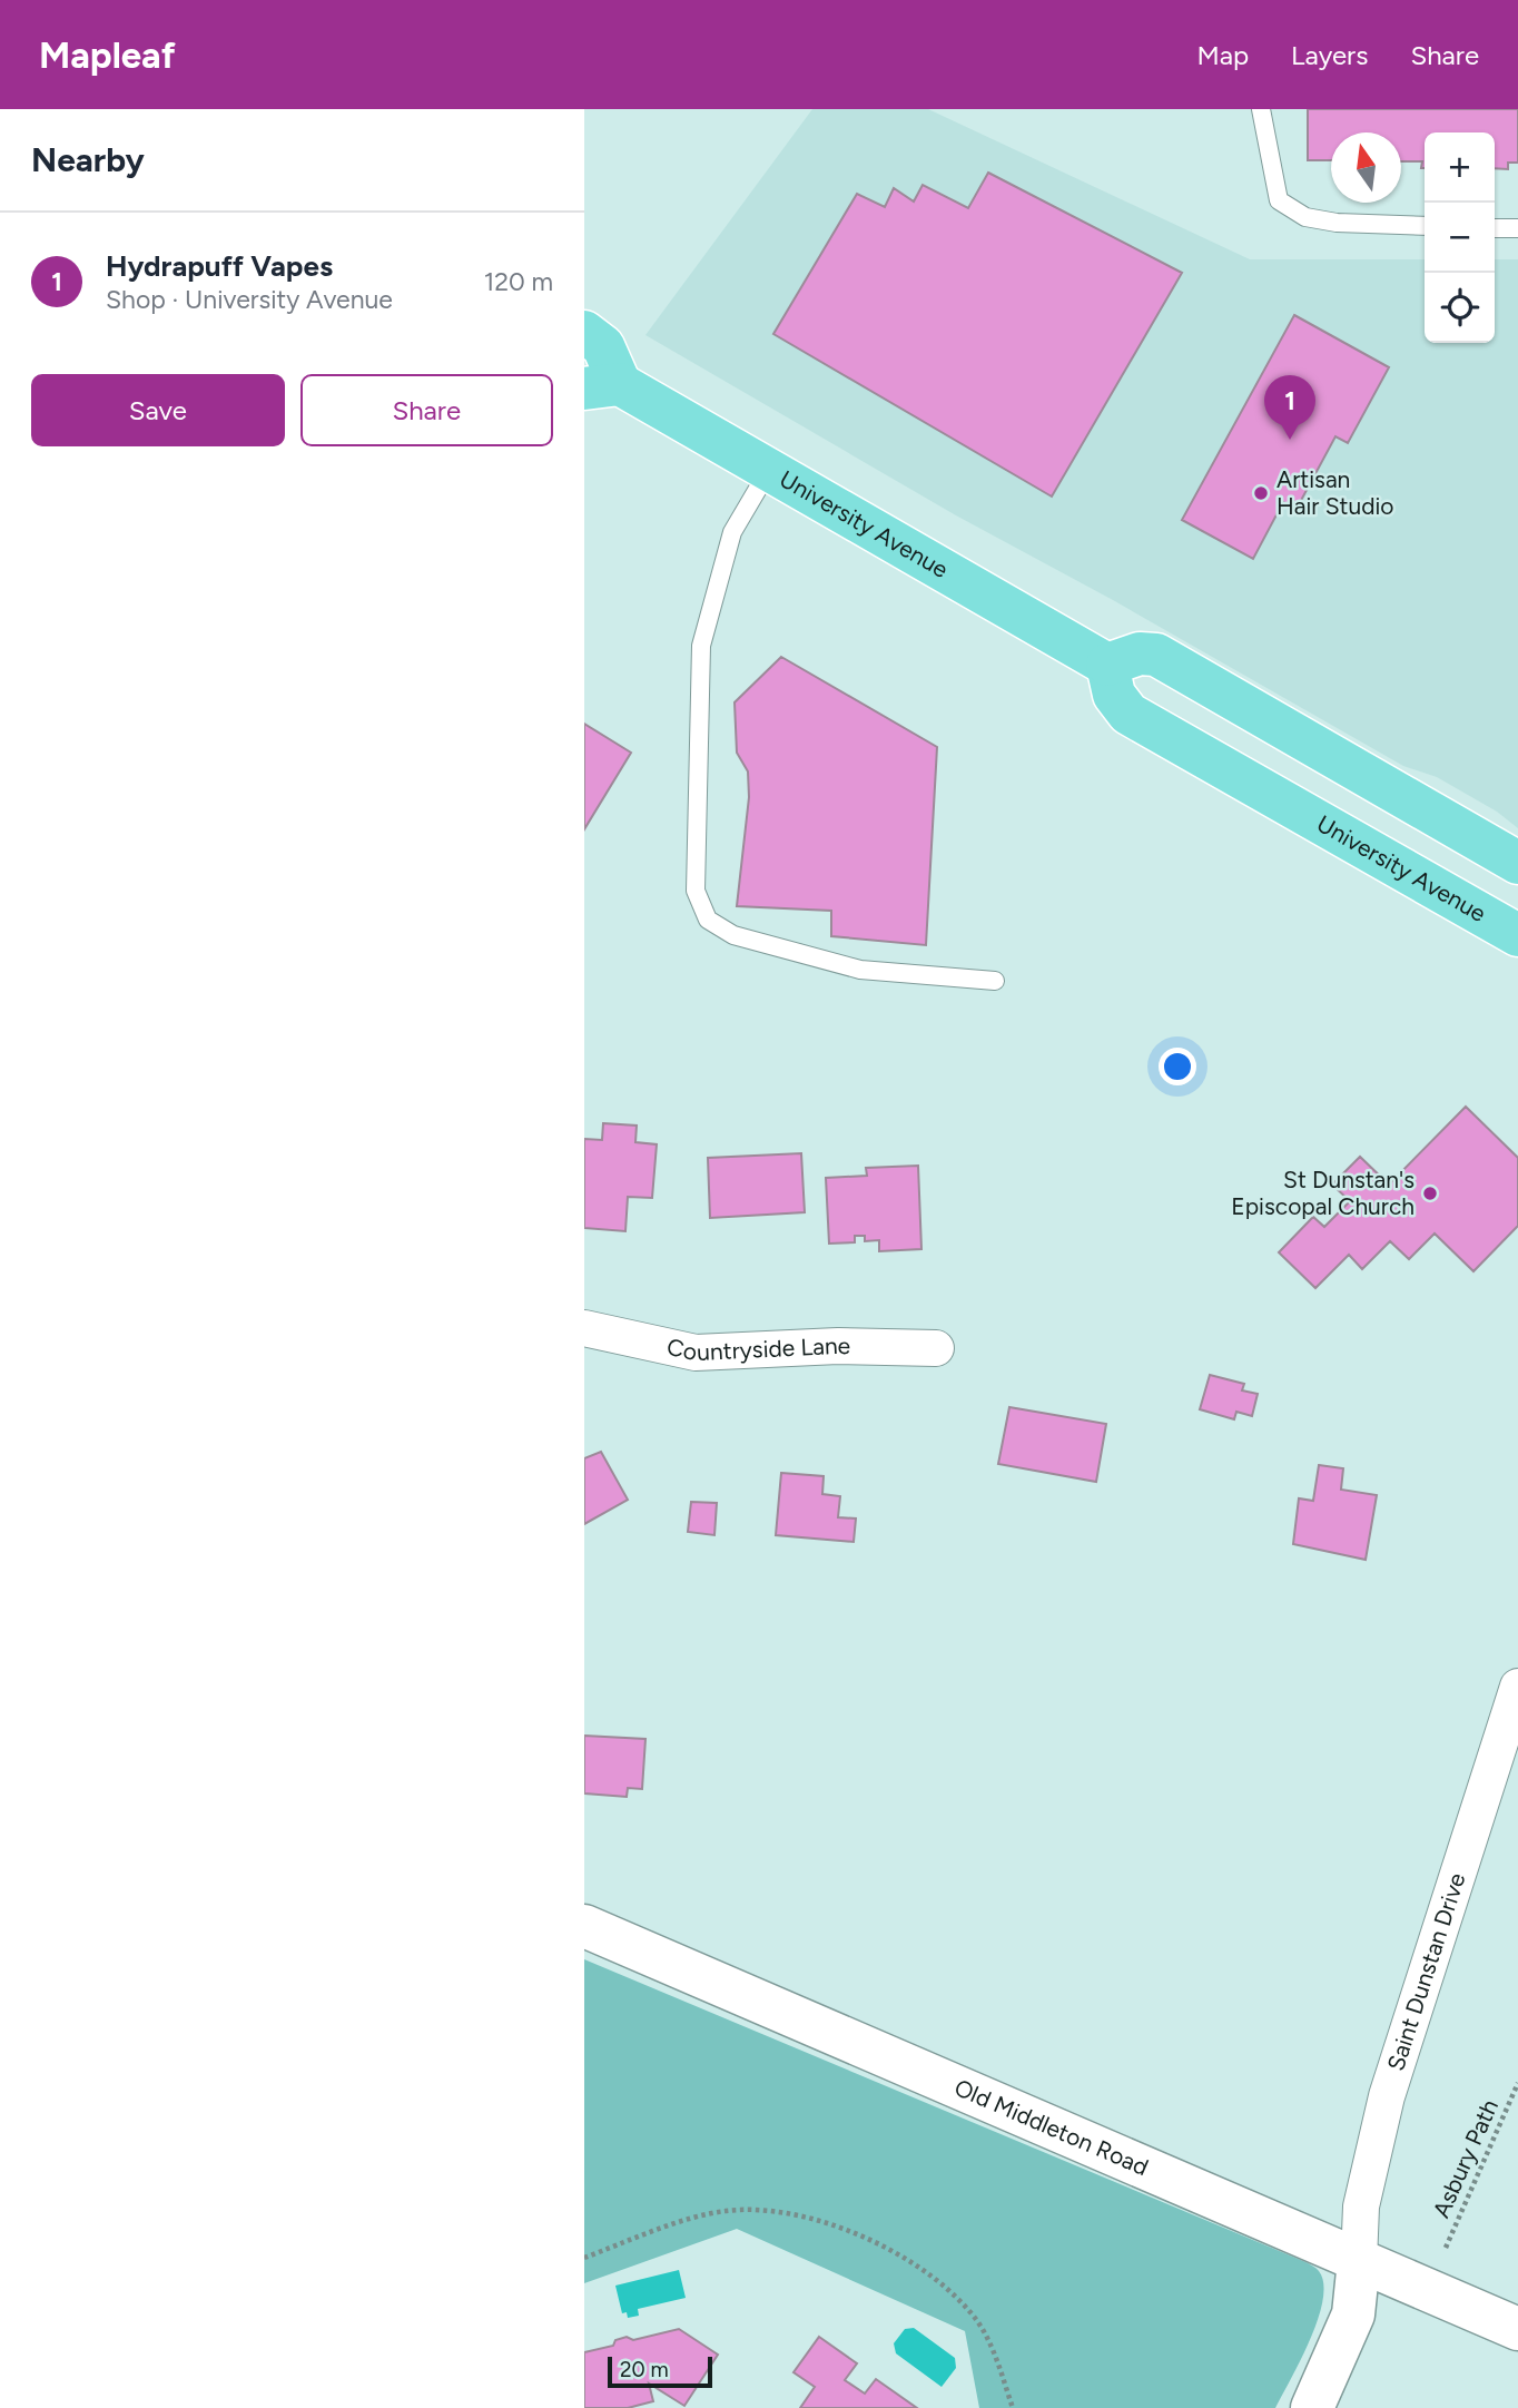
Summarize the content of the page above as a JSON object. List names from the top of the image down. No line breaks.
{"streets":{"main road":["University Avenue"],"street":["Countryside Lane","Saint Dunstan Drive","Old Middleton Road"],"path":["Asbury Path"]},"crossings":[["Saint Dunstan Drive","Old Middleton Road"]],"places":["Artisan Hair Studio","St Dunstan's Episcopal Church"],"scale_bar":"20 m","north":"top","page":{"header":"Mapleaf","nav":["Map","Layers","Share"],"heading":"Nearby","map_buttons":["+","−"],"list":[{"mark":"1","name":"Hydrapuff Vapes","note":"Shop · University Avenue","value":"120 m"}],"buttons":["Save","Share"],"pins":"1","scale":"20 m"}}
